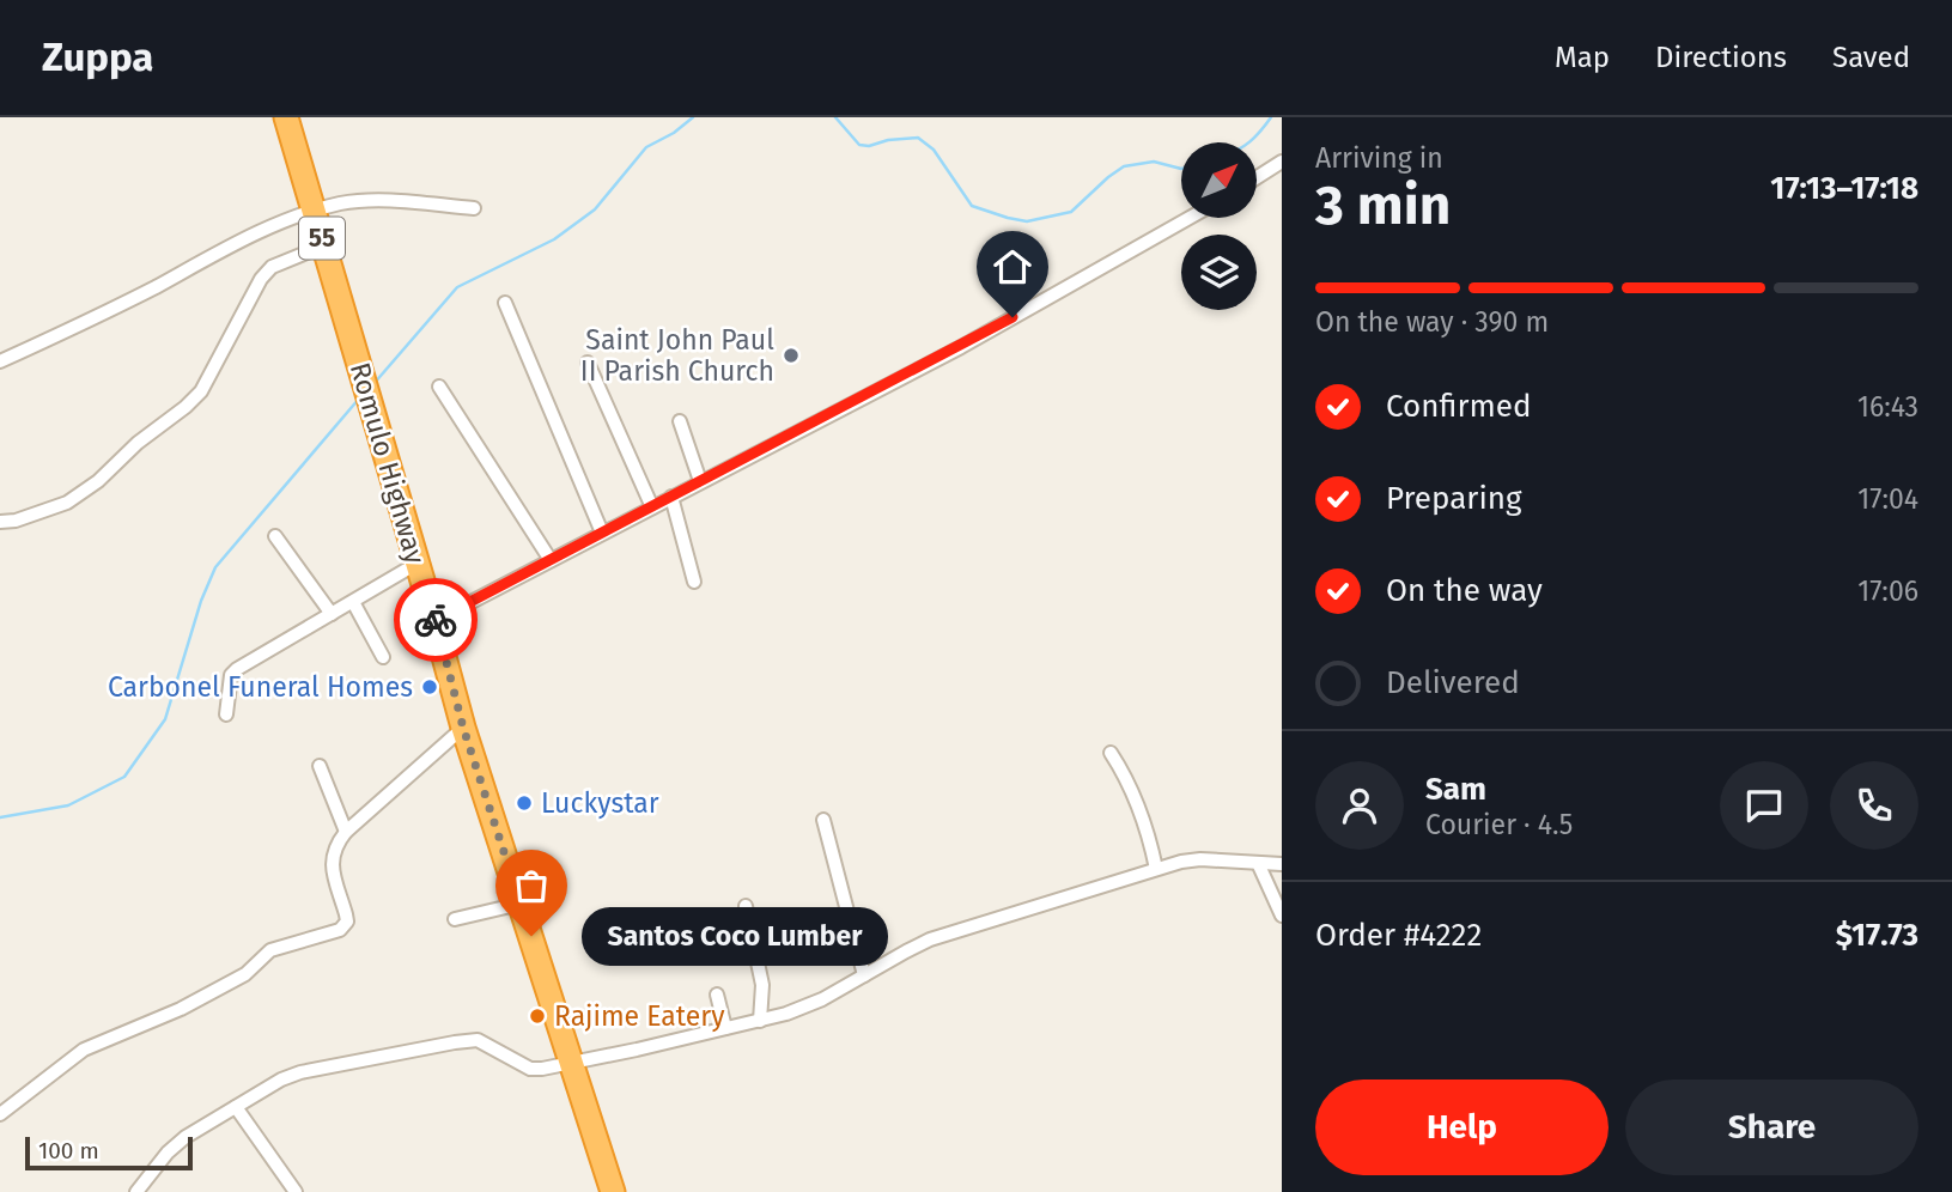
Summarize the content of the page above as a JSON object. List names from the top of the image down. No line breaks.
{"streets":{"highway":["55","Romulo Highway"]},"places":["Saint John Paul II Parish Church","Carbonel Funeral Homes","Luckystar","Santos Coco Lumber","Rajime Eatery"],"scale_bar":"100 m","north":"top right","page":{"header":"Zuppa","nav":["Map","Directions","Saved"],"heading":["3 min","Arriving in","17:13–17:18"],"panel":["Sam","Courier · 4.5","Order #4222","$17.73"],"bar":"On the way · 390 m","list":[["Confirmed","16:43"],["Preparing","17:04"],["On the way","17:06"],"Delivered"],"bubble":"Santos Coco Lumber","buttons":["Help","Share"],"scale":"100 m"}}
